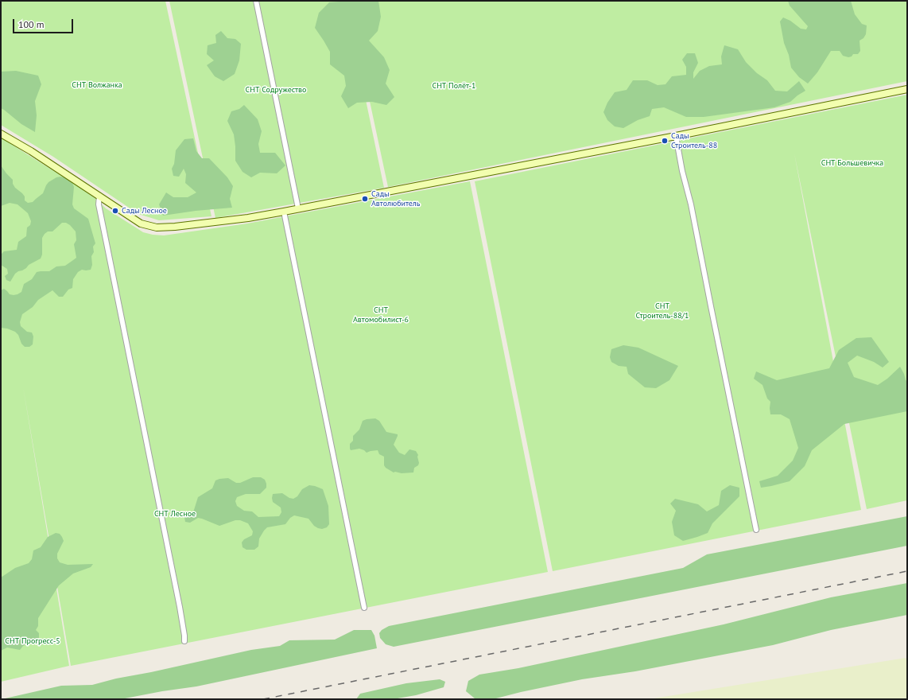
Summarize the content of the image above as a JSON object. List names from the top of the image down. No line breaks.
{"parks":["СНТ Волжанка","СНТ Полёт-1","СНТ Содружество","СНТ Большевичка","СНТ Строитель-88/1","СНТ Автомобилист-6","СНТ Лесное","СНТ Прогресс-5"],"places":["Сады Строитель-88","Сады Автолюбитель","Сады Лесное"],"scale_bar":"100 m"}
